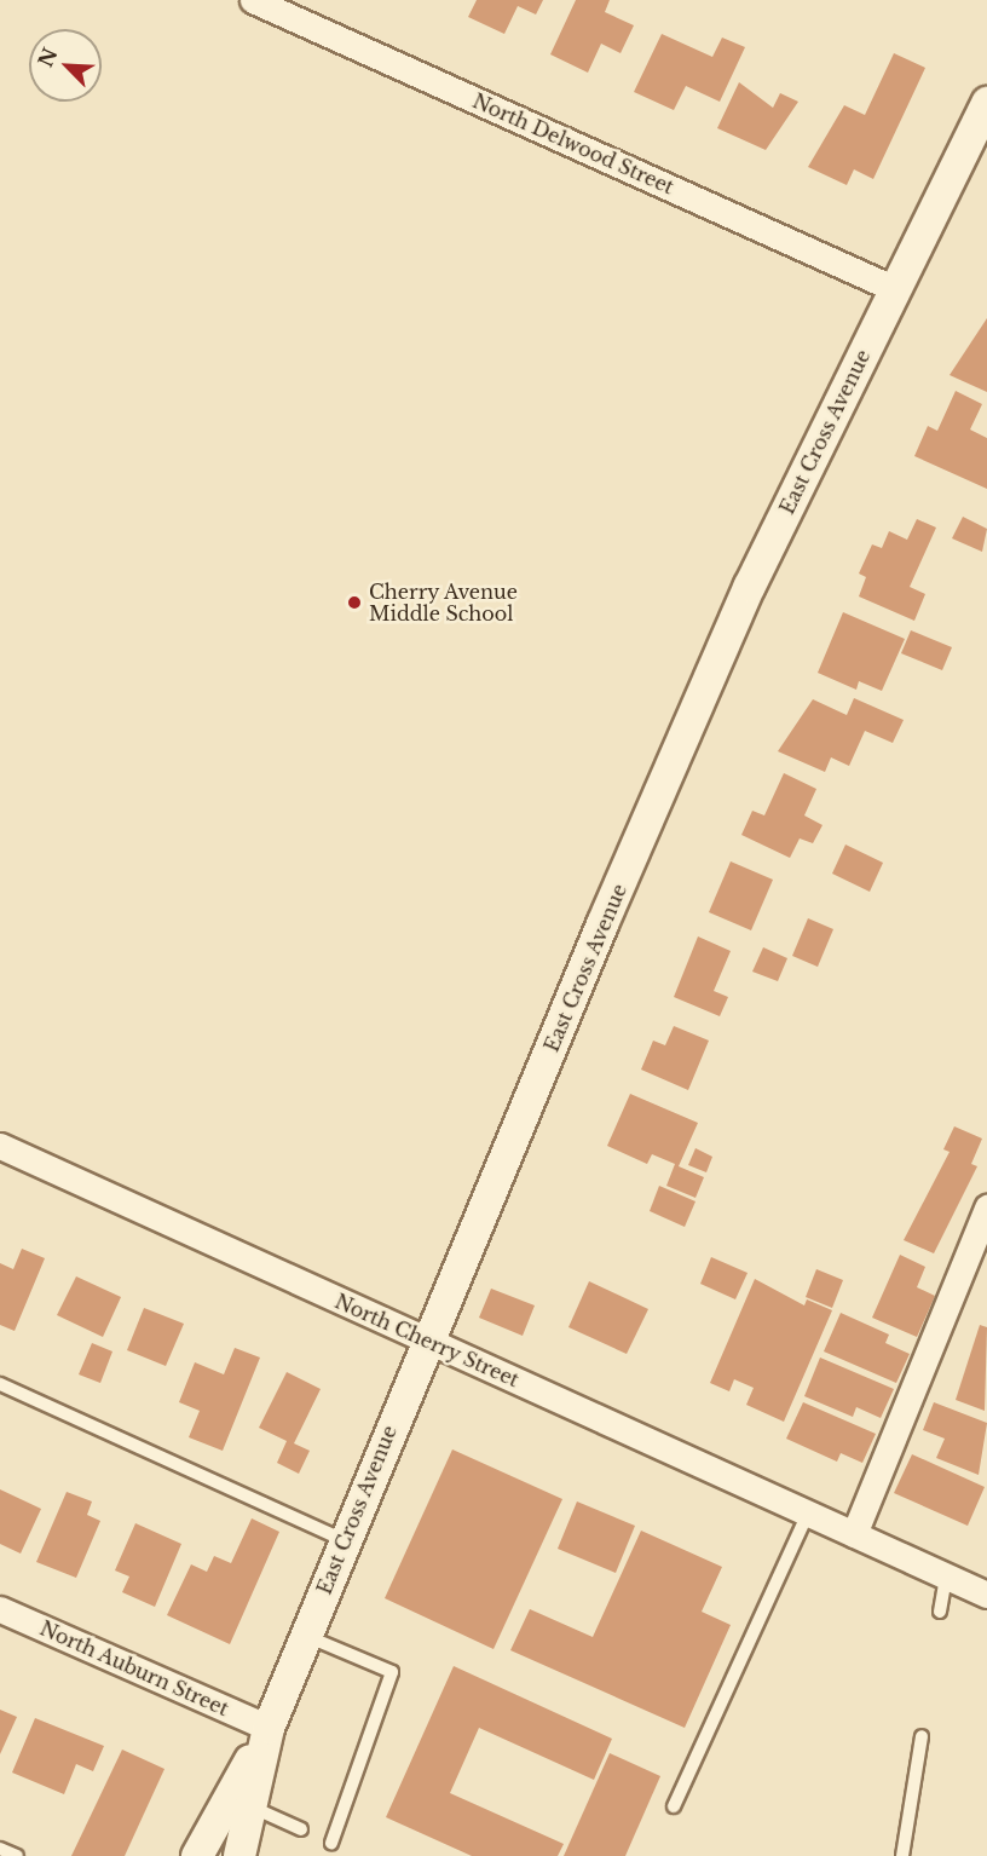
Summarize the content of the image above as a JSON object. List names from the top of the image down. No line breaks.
{"streets":{"street":["North Delwood Street","East Cross Avenue","North Cherry Street","North Auburn Street"]},"crossings":[["North Delwood Street","East Cross Avenue"],["East Cross Avenue","North Cherry Street"],["East Cross Avenue","North Auburn Street"]],"places":["Cherry Avenue Middle School"],"north":"top left"}
